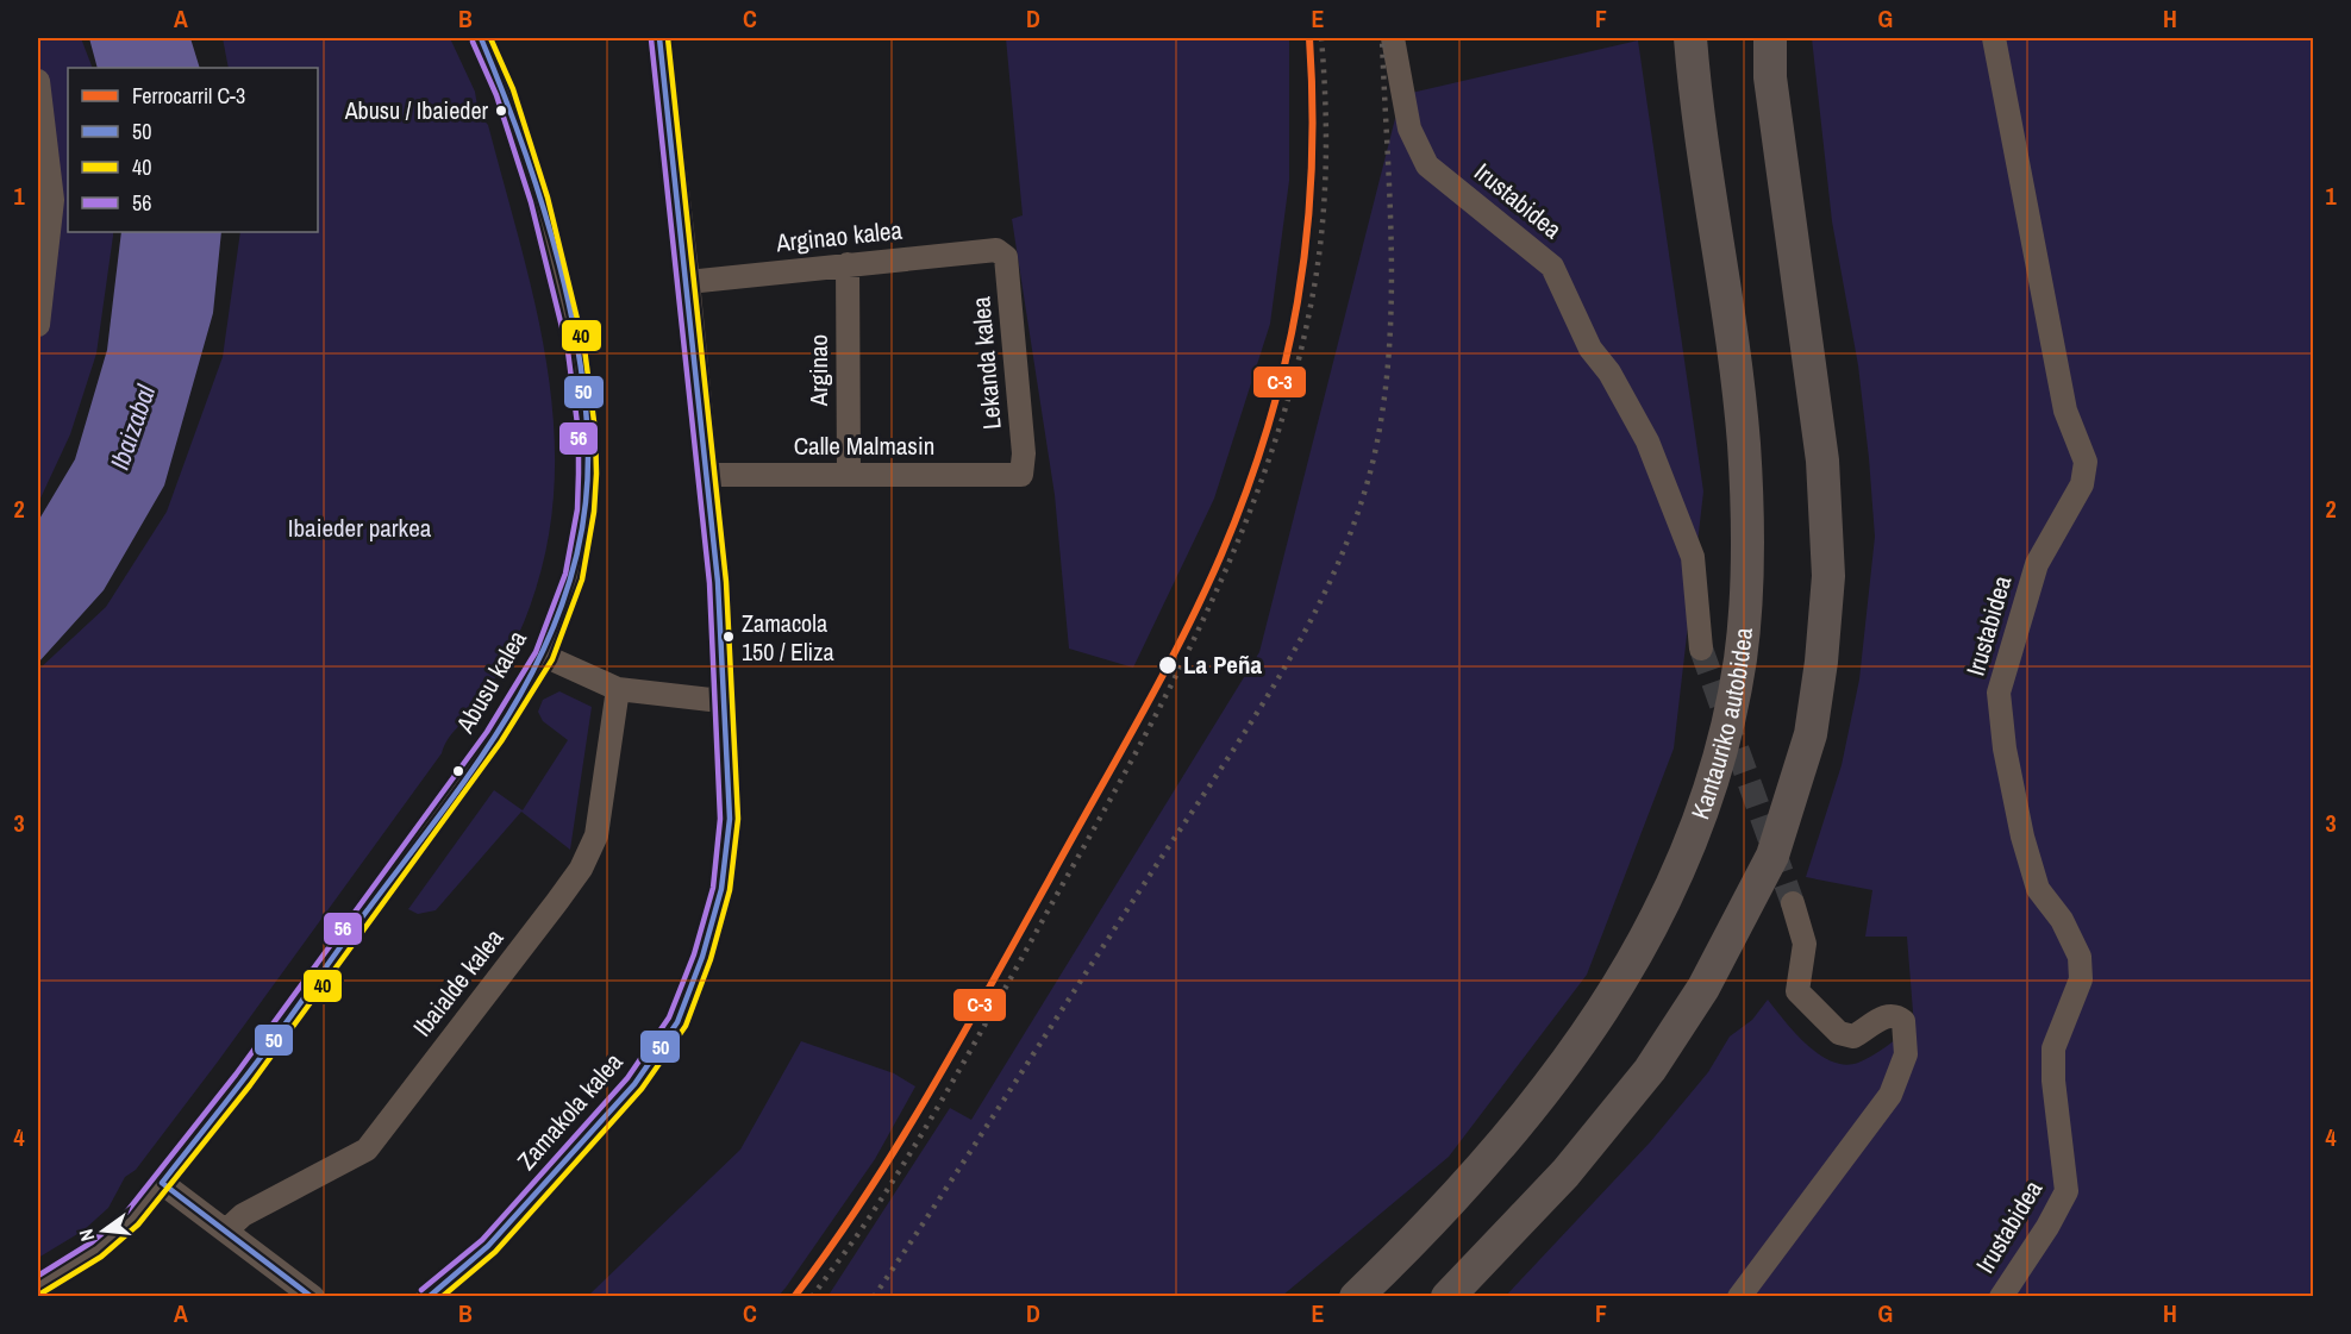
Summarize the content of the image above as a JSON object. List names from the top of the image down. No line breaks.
{"streets":{"highway":["Kantauriko autobidea"],"street":["Irustabidea","Arginao kalea","Lekanda kalea","Arginao","Calle Malmasin","Abusu kalea","Ibaialde kalea","Zamakola kalea"]},"crossings":[["Arginao kalea","Lekanda kalea"],["Arginao kalea","Arginao"],["Arginao kalea","Zamakola kalea"],["Lekanda kalea","Calle Malmasin"],["Arginao","Calle Malmasin"],["Calle Malmasin","Zamakola kalea"]],"water":["Ibaizabal"],"parks":["Ibaieder parkea"],"places":["Abusu / Ibaieder","Zamacola 150 / Eliza","La Peña"],"lines":["rail line C-3","transit line 50","transit line 40","transit line 56"],"legend":["Ferrocarril C-3","50","40","56"],"north":"left","grid":{"columns":["A","B","C","D","E","F","G","H"],"rows":["1","2","3","4"]}}
